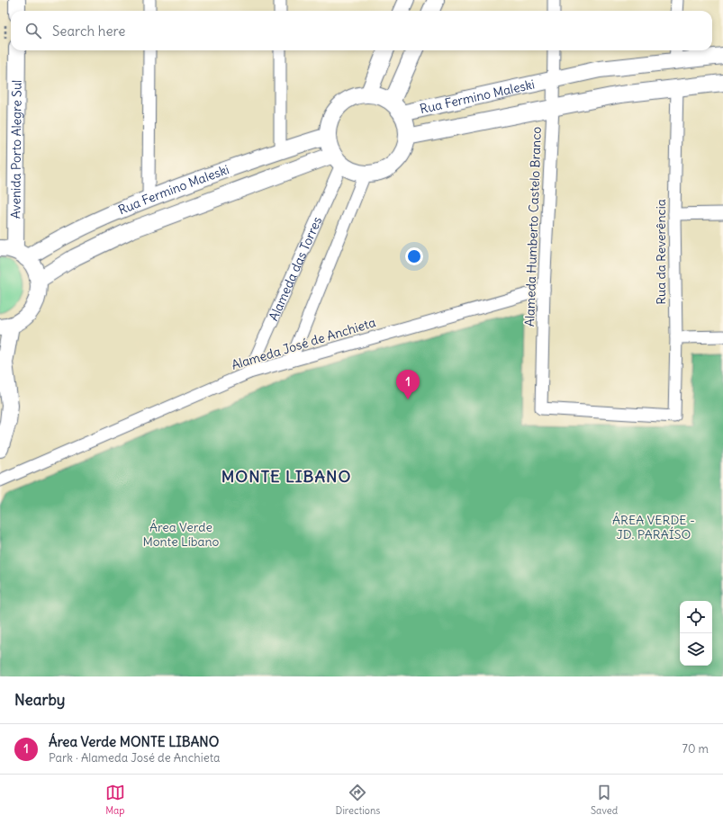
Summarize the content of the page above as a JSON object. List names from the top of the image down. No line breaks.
{"streets":{"street":["Rua Fermino Maleski","Avenida Porto Alegre Sul","Alameda Humberto Castelo Branco","Rua da Reverência","Alameda das Torres","Alameda José de Anchieta"]},"crossings":[["Rua Fermino Maleski","Avenida Porto Alegre Sul"],["Rua Fermino Maleski","Alameda Humberto Castelo Branco"],["Rua Fermino Maleski","Rua da Reverência"],["Rua Fermino Maleski","Alameda das Torres"],["Alameda Humberto Castelo Branco","Rua da Reverência"],["Alameda Humberto Castelo Branco","Alameda José de Anchieta"],["Alameda das Torres","Alameda José de Anchieta"]],"districts":["MONTE LIBANO"],"parks":["ÁREA VERDE - JD. PARAÍSO","Área Verde Monte Líbano"],"page":{"search":"Search here","pins":"1","heading":"Nearby","list":[{"mark":"1","name":"Área Verde MONTE LIBANO","note":"Park · Alameda José de Anchieta","value":"70 m"}],"nav":["Map","Directions","Saved"]}}
